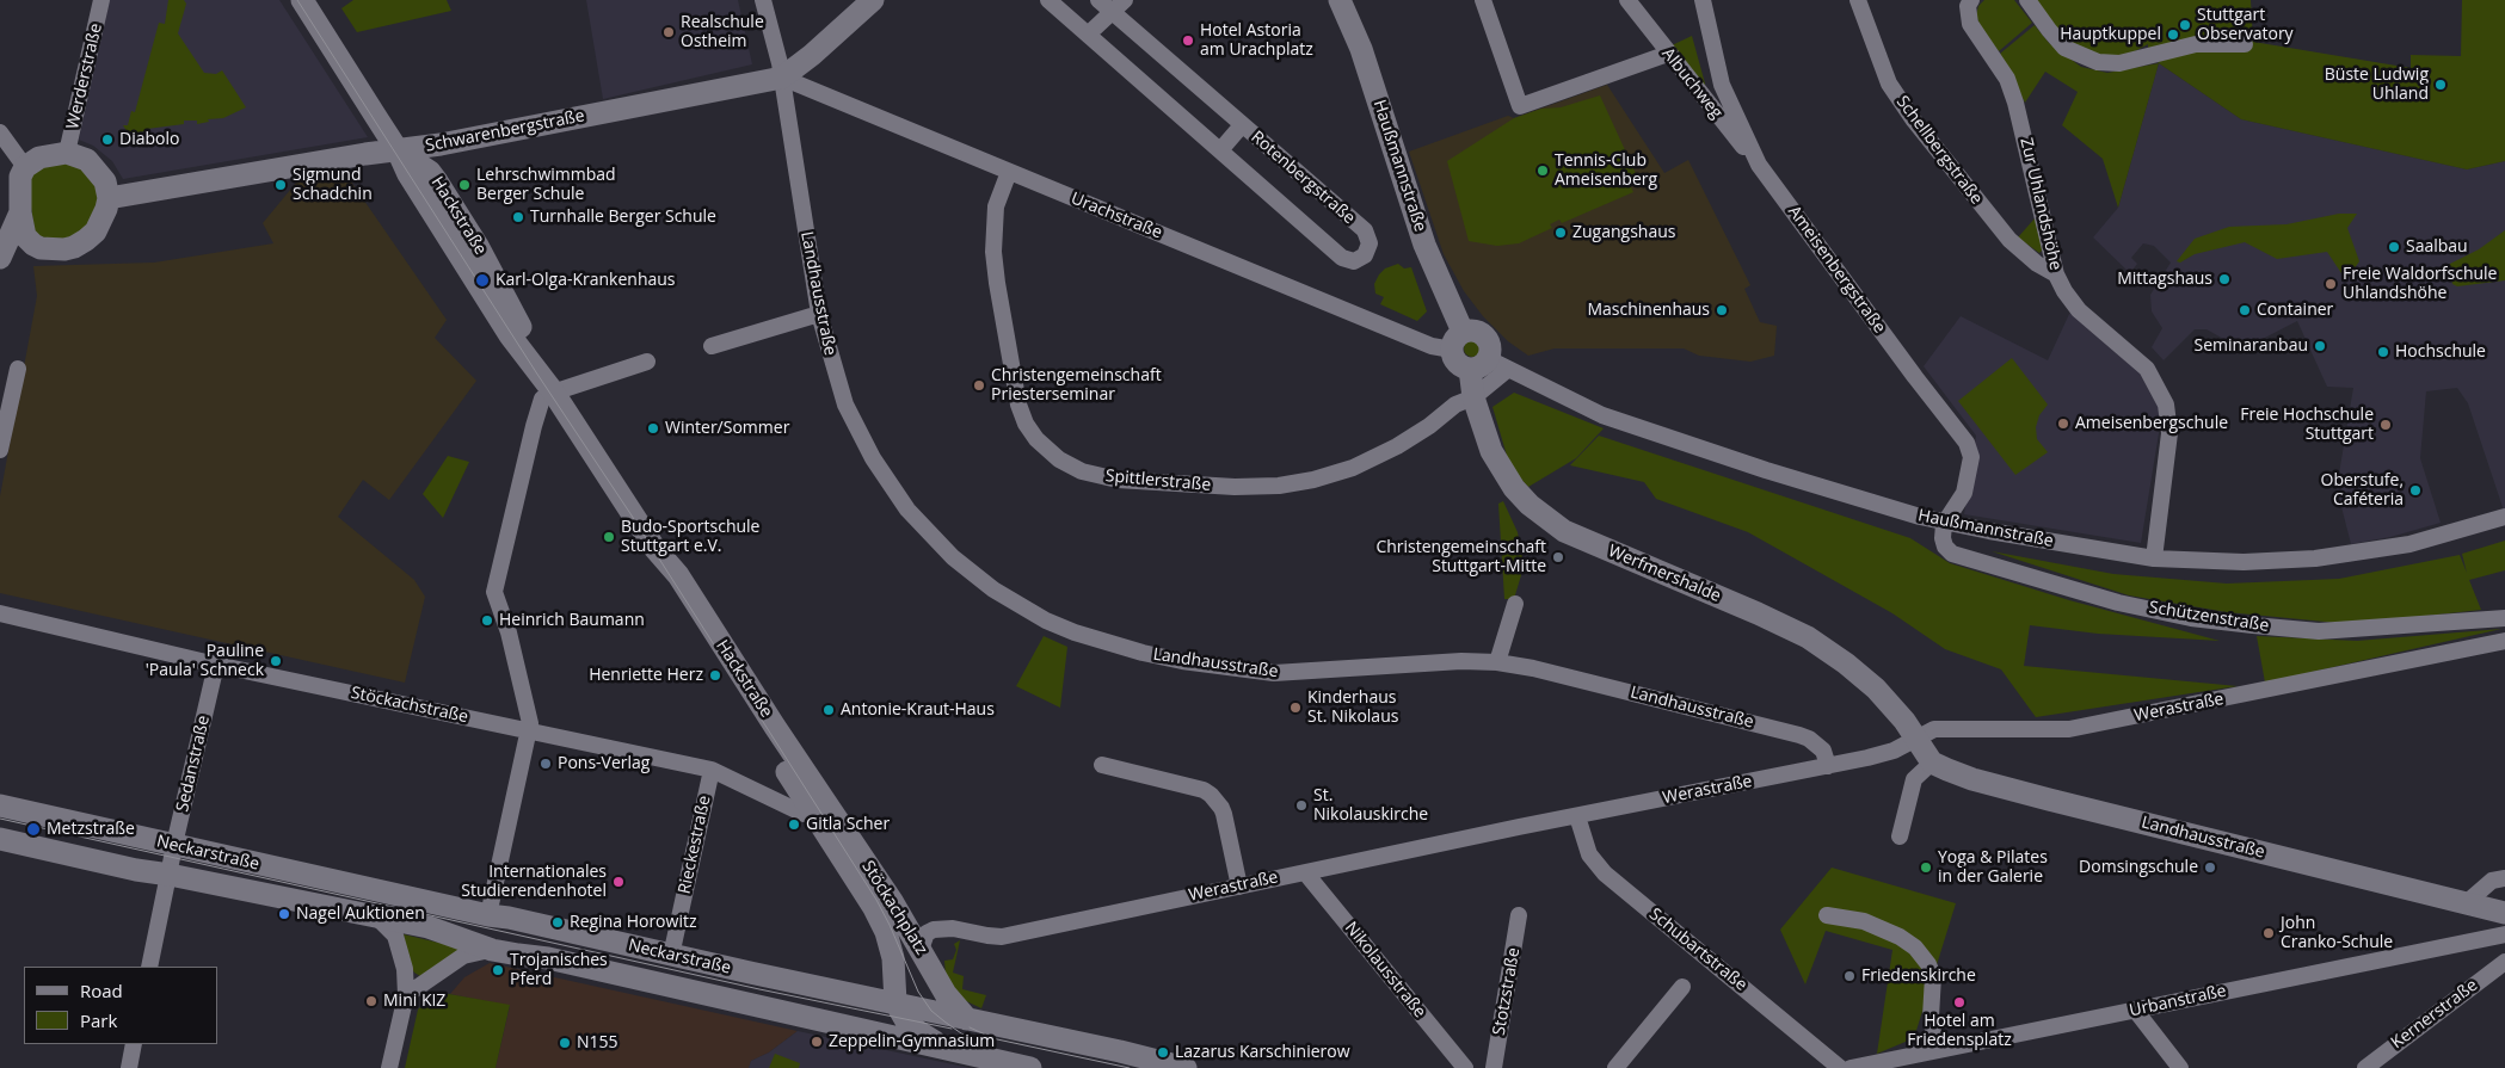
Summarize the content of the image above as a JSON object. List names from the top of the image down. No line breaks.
{"streets":{"street":["Werderstraße","Albuchweg","Schwarenbergstraße","Schellbergstraße","Haußmannstraße","Rotenbergstraße","Zur Uhlandshöhe","Hackstraße","Urachstraße","Ameisenbergstraße","Landhausstraße","Spittlerstraße","Werfmershalde","Schützenstraße","Stöckachstraße","Werastraße","Sedanstraße","Rieckestraße","Neckarstraße","Stöckachplatz","Schubartstraße","Nikolausstraße","Stotzstraße","Urbanstraße","Kernerstraße"]},"crossings":[["Werderstraße","Schwarenbergstraße"],["Albuchweg","Ameisenbergstraße"],["Schwarenbergstraße","Hackstraße"],["Schwarenbergstraße","Urachstraße"],["Schwarenbergstraße","Landhausstraße"],["Schellbergstraße","Zur Uhlandshöhe"],["Haußmannstraße","Zur Uhlandshöhe"],["Haußmannstraße","Urachstraße"],["Haußmannstraße","Ameisenbergstraße"],["Haußmannstraße","Spittlerstraße"],["Haußmannstraße","Werfmershalde"],["Haußmannstraße","Schützenstraße"],["Hackstraße","Stöckachstraße"],["Hackstraße","Neckarstraße"],["Hackstraße","Stöckachplatz"],["Urachstraße","Landhausstraße"],["Urachstraße","Spittlerstraße"],["Urachstraße","Werfmershalde"],["Ameisenbergstraße","Schützenstraße"],["Landhausstraße","Werastraße"],["Spittlerstraße","Werfmershalde"],["Werfmershalde","Werastraße"],["Stöckachstraße","Sedanstraße"],["Stöckachstraße","Rieckestraße"],["Stöckachstraße","Stöckachplatz"],["Werastraße","Stöckachplatz"],["Werastraße","Schubartstraße"],["Werastraße","Nikolausstraße"],["Sedanstraße","Neckarstraße"],["Rieckestraße","Neckarstraße"],["Neckarstraße","Stöckachplatz"]],"places":["Stuttgart Observatory","Realschule Ostheim","Hauptkuppel","Hotel Astoria am Urachplatz","Büste Ludwig Uhland","Diabolo","Tennis-Club Ameisenberg","Sigmund Schadchin","Lehrschwimmbad Berger Schule","Turnhalle Berger Schule","Zugangshaus","Saalbau","Mittagshaus","Karl-Olga-Krankenhaus","Freie Waldorfschule Uhlandshöhe","Maschinenhaus","Container","Seminaranbau","Hochschule","Christengemeinschaft Priesterseminar","Ameisenbergschule","Freie Hochschule Stuttgart","Winter/Sommer","Oberstufe, Caféteria","Budo-Sportschule Stuttgart e.V.","Christengemeinschaft Stuttgart-Mitte","Heinrich Baumann","Pauline 'Paula' Schneck","Henriette Herz","Kinderhaus St. Nikolaus","Antonie-Kraut-Haus","Pons-Verlag","St. Nikolauskirche","Gitla Scher","Metzstraße","Yoga & Pilates in der Galerie","Domsingschule","Internationales Studierendenhotel","Nagel Auktionen","Regina Horowitz","John Cranko-Schule","Trojanisches Pferd","Friedenskirche","Mini KIZ","Hotel am Friedensplatz","Zeppelin-Gymnasium","N155","Lazarus Karschinierow"],"legend":["Road","Park"]}
